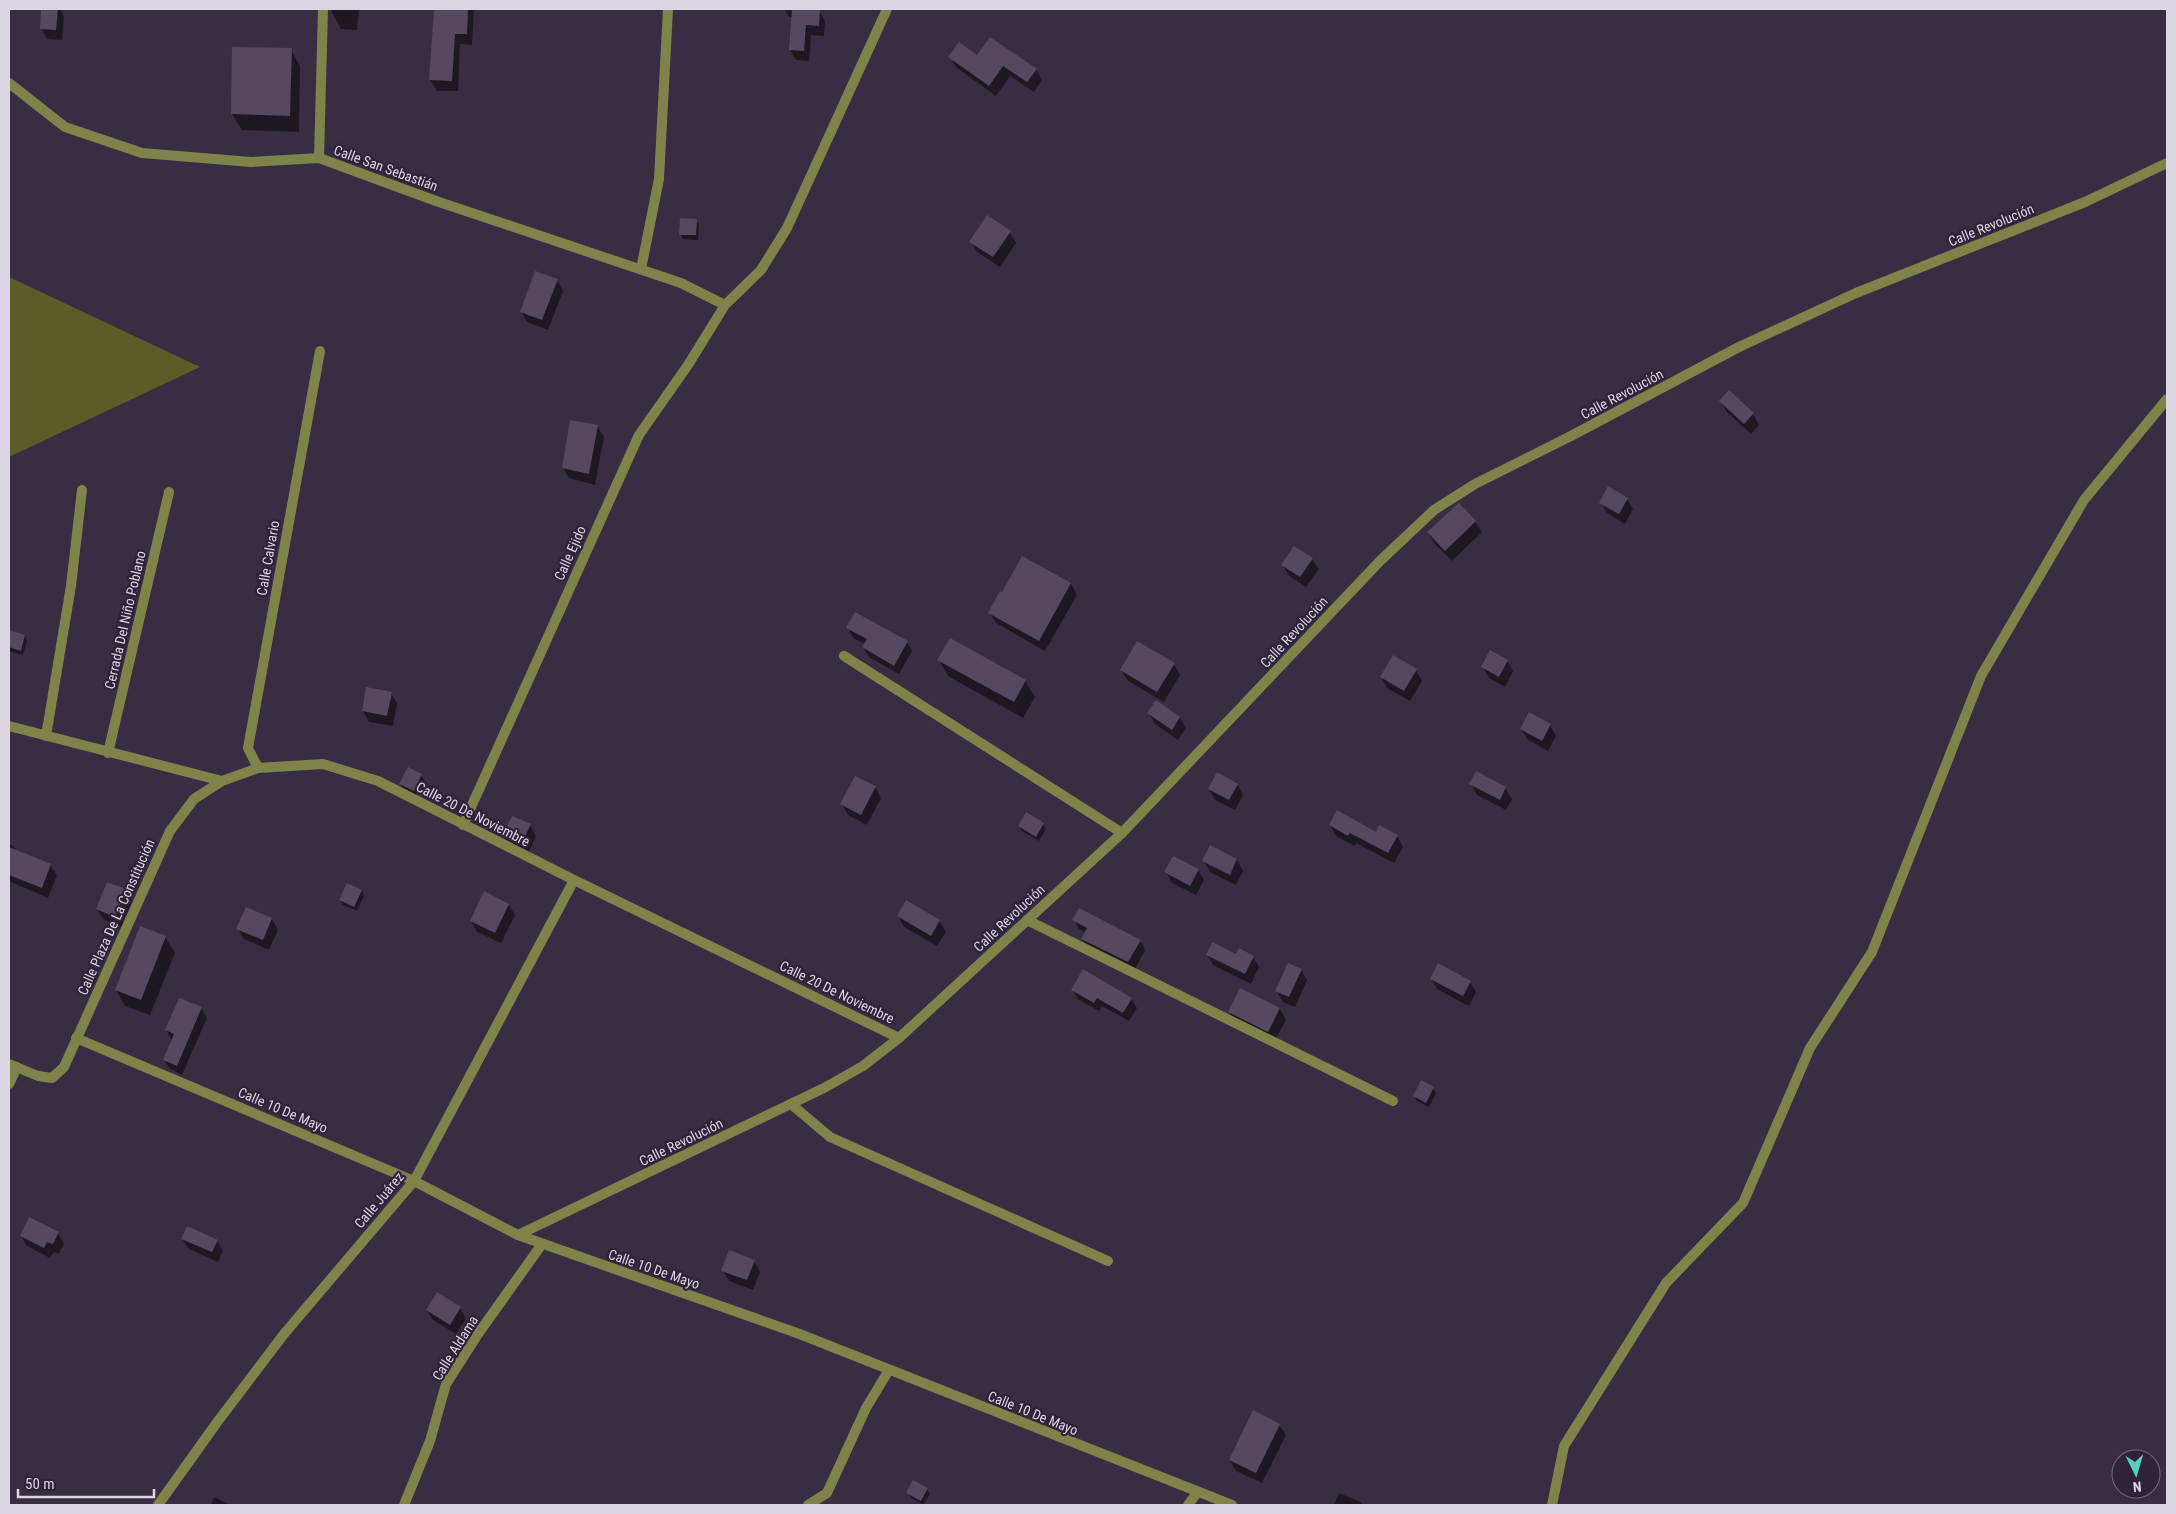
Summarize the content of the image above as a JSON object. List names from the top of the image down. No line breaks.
{"streets":{"street":["Calle San Sebastián","Calle Revolución","Calle Ejido","Calle Calvario","Cerrada Del Niño Poblano","Calle 20 De Noviembre","Calle Plaza De La Constitución","Calle 10 De Mayo","Calle Juárez","Calle Aldama"]},"crossings":[["Calle San Sebastián","Calle Ejido"],["Calle Revolución","Calle 20 De Noviembre"],["Calle Revolución","Calle 10 De Mayo"],["Calle Ejido","Calle 20 De Noviembre"],["Calle Calvario","Calle 20 De Noviembre"],["Calle 20 De Noviembre","Calle Plaza De La Constitución"],["Calle 20 De Noviembre","Calle Juárez"],["Calle Plaza De La Constitución","Calle 10 De Mayo"],["Calle 10 De Mayo","Calle Juárez"],["Calle 10 De Mayo","Calle Aldama"]],"scale_bar":"50 m","north":"bottom"}
